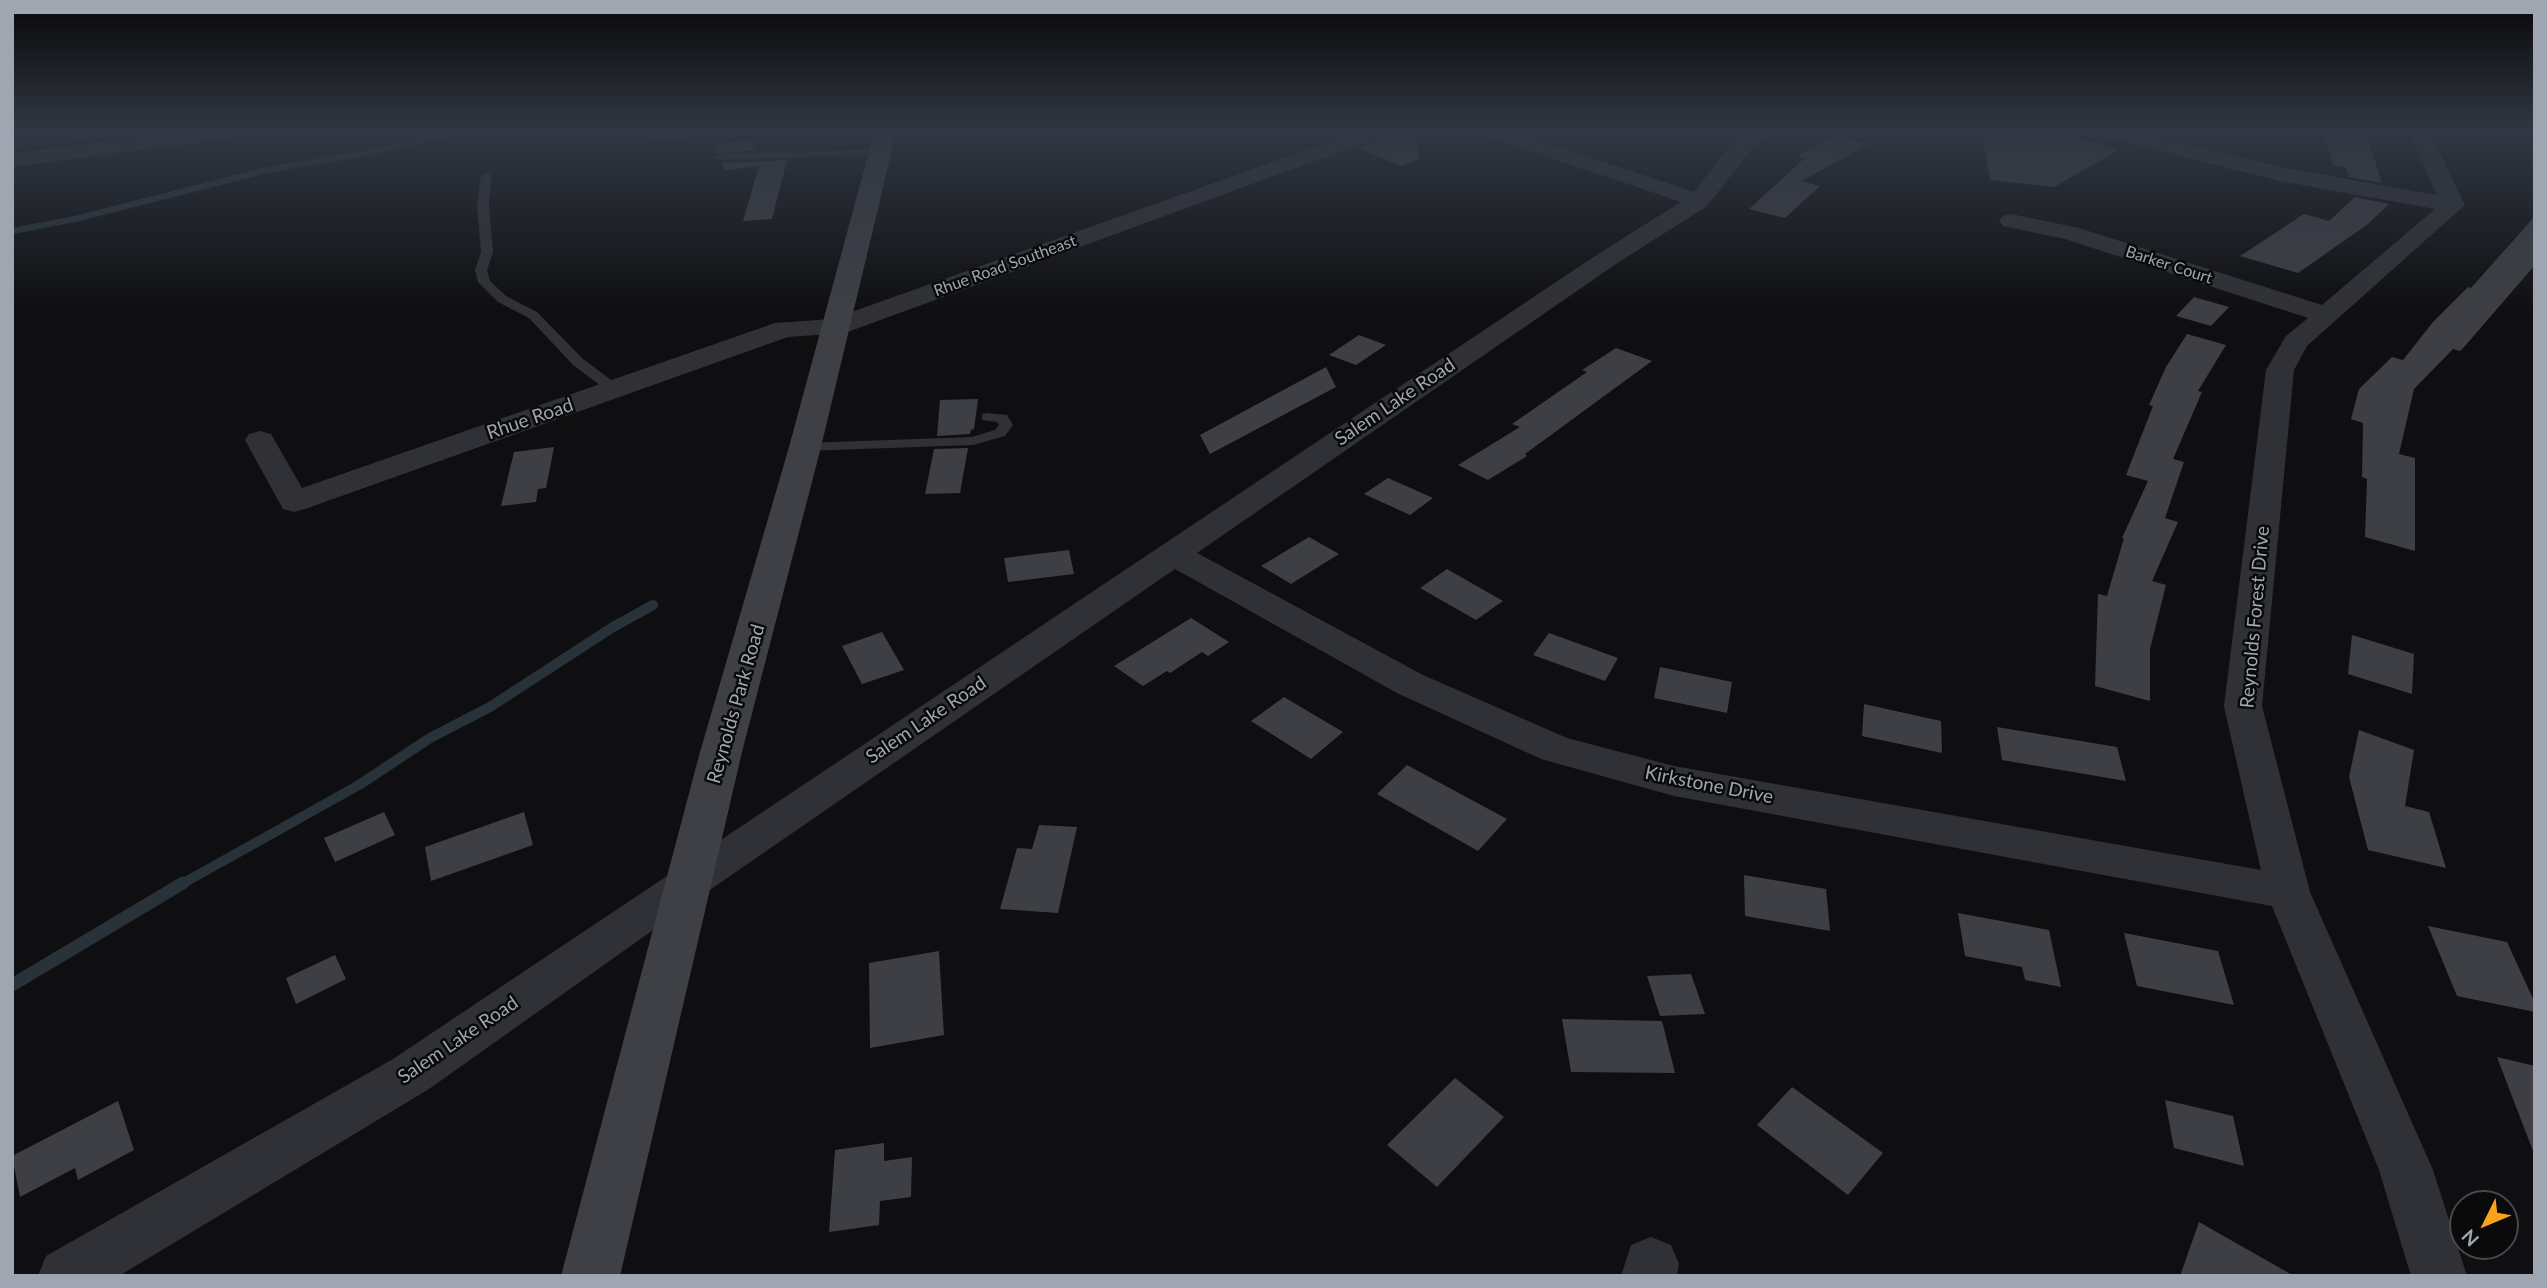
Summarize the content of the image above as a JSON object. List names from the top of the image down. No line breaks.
{"streets":{"main road":["Reynolds Park Road"],"street":["Barker Court","Rhue Road Southeast","Salem Lake Road","Rhue Road","Reynolds Forest Drive","Kirkstone Drive"]},"crossings":[["Barker Court","Reynolds Forest Drive"],["Rhue Road Southeast","Rhue Road"],["Rhue Road Southeast","Reynolds Park Road"],["Salem Lake Road","Reynolds Park Road"],["Salem Lake Road","Kirkstone Drive"],["Rhue Road","Reynolds Park Road"],["Reynolds Forest Drive","Kirkstone Drive"]],"north":"bottom left"}
